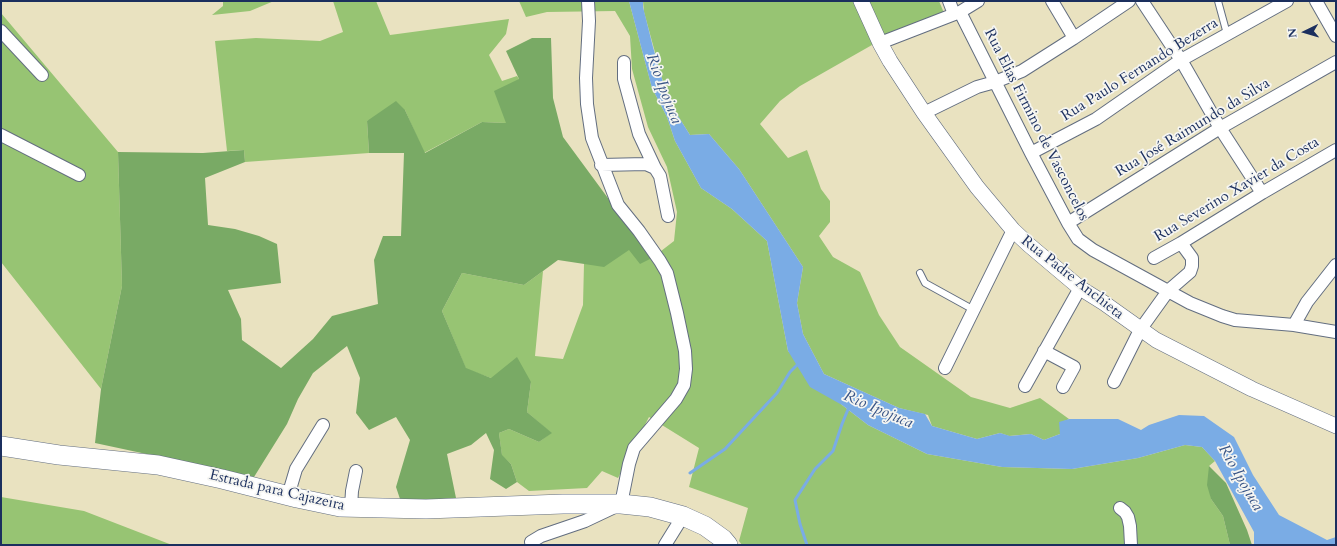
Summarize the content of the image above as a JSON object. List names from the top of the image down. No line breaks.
{"streets":{"main road":["Estrada para Cajazeira"],"street":["Rua Paulo Fernando Bezerra","Rua Elias Firmino de Vasconcelos","Rua José Raimundo da Silva","Rua Severino Xavier da Costa","Rua Padre Anchieta"]},"crossings":[["Rua Paulo Fernando Bezerra","Rua Elias Firmino de Vasconcelos"],["Rua Elias Firmino de Vasconcelos","Rua José Raimundo da Silva"]],"water":["Rio Ipojuca"],"north":"left"}
